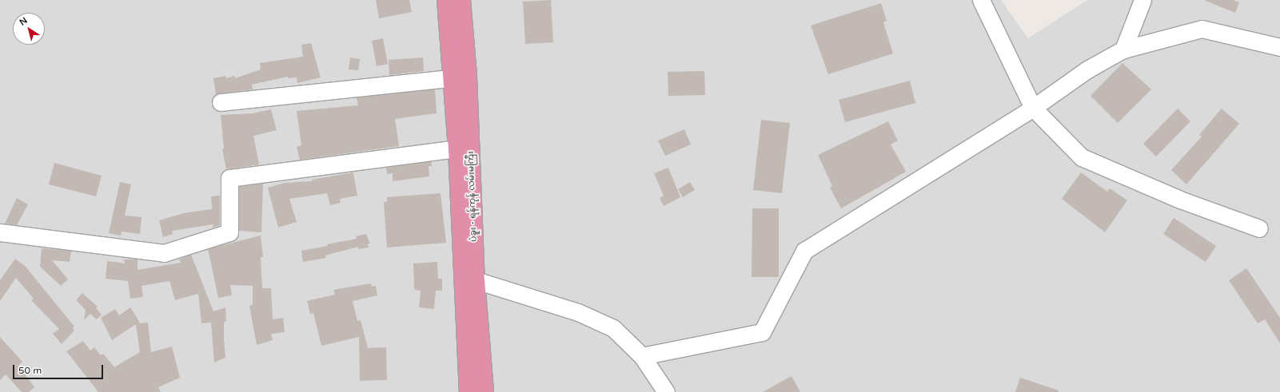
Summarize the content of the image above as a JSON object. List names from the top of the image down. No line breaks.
{"streets":{"highway":["ပဲခူး - ရန်ကုန် လမ်းမကြီး"]},"scale_bar":"50 m","north":"top left"}
